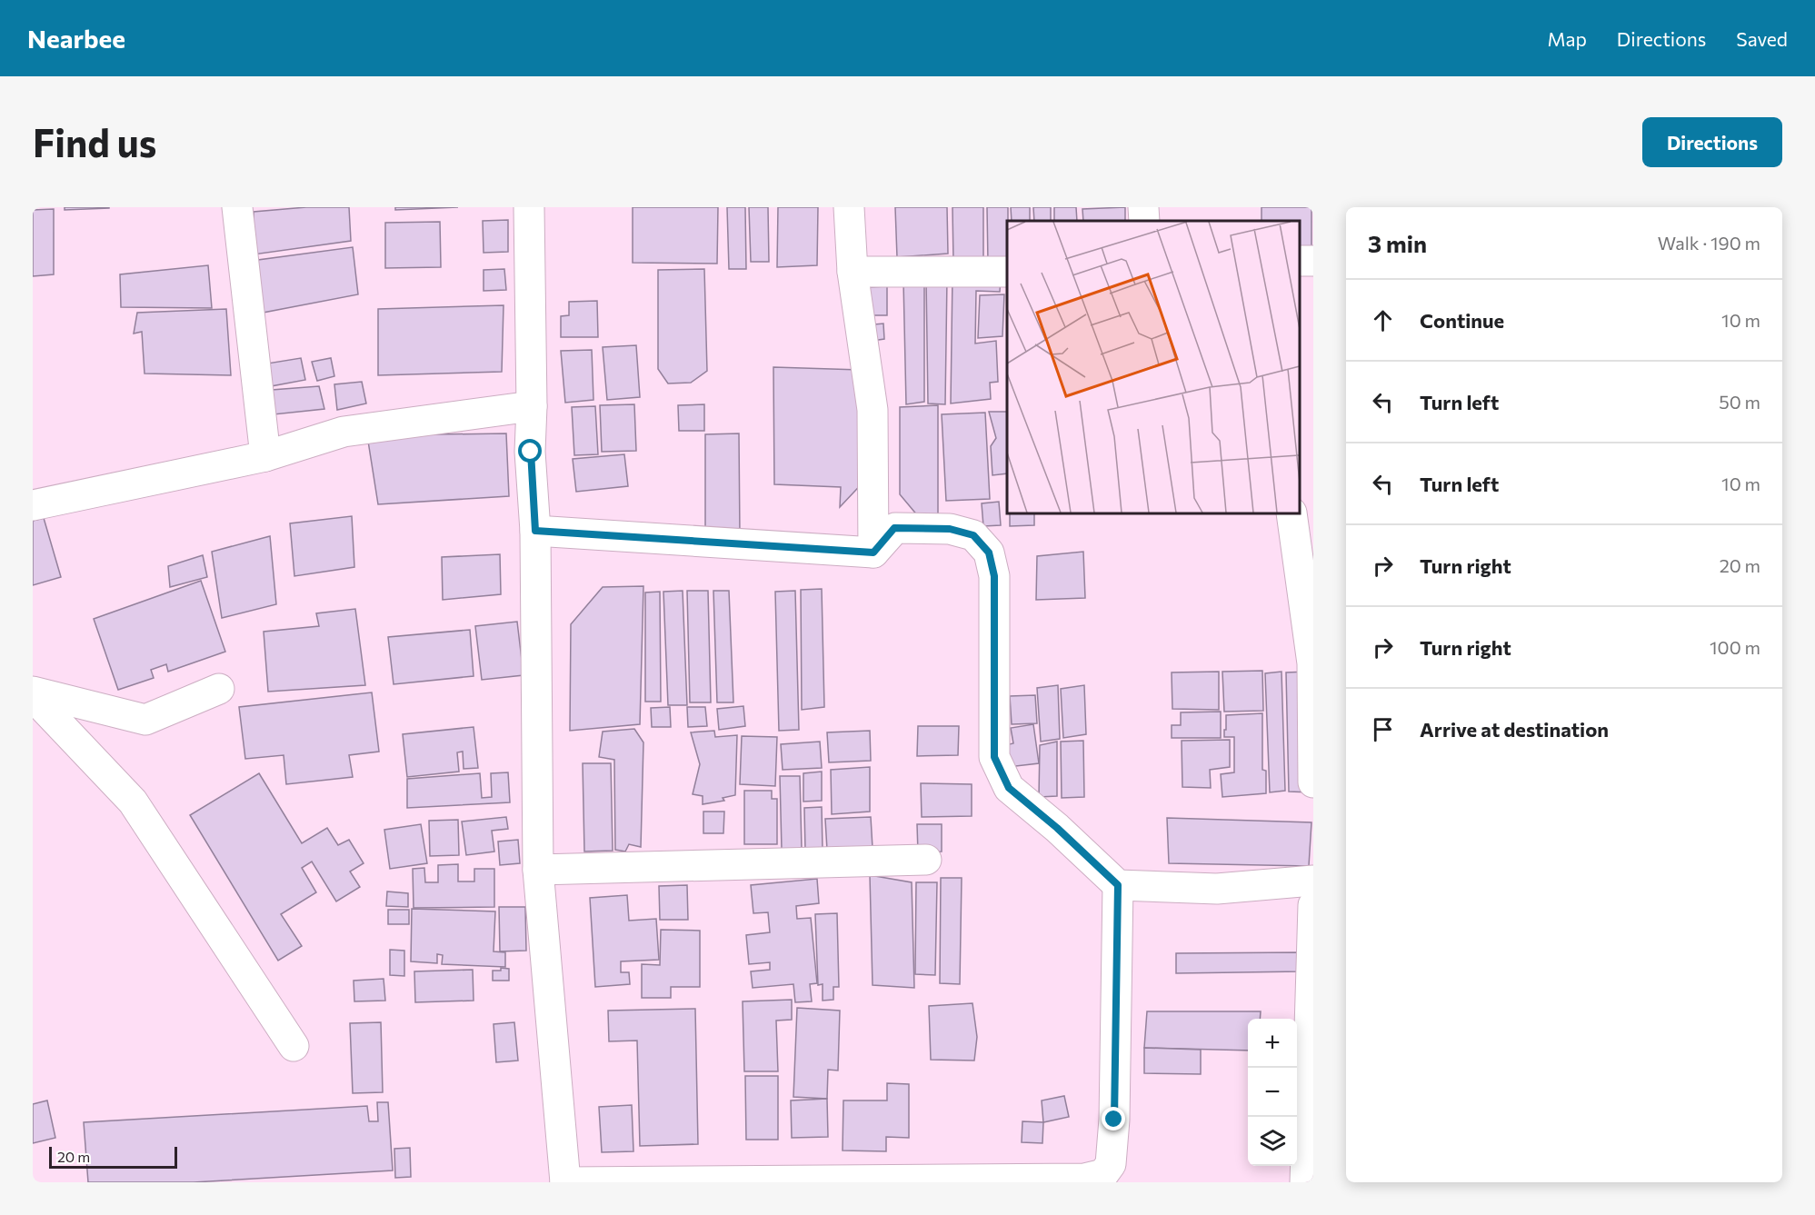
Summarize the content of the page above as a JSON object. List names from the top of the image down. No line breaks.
{"scale_bar":"20 m","page":{"header":"Nearbee","nav":["Map","Directions","Saved"],"buttons":"Directions","title":"Find us","heading":["3 min","Walk · 190 m"],"list":[["Continue","10 m"],["Turn left","50 m"],["Turn left","10 m"],["Turn right","20 m"],["Turn right","100 m"],"Arrive at destination"],"map_buttons":["+","−"],"scale":"20 m"}}
